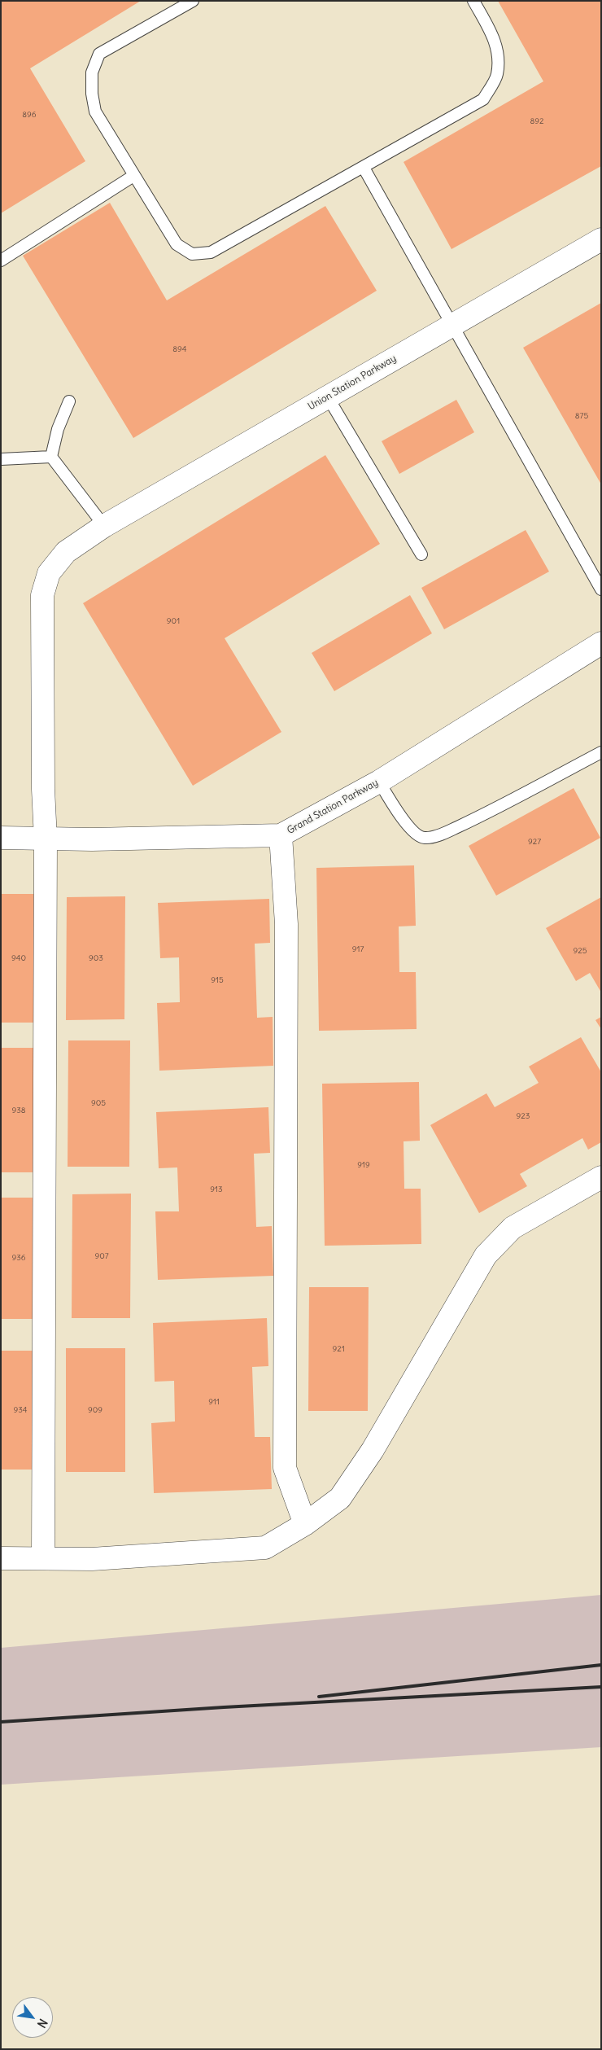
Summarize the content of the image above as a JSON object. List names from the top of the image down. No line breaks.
{"streets":{"street":["Union Station Parkway","Grand Station Parkway"]},"crossings":[["Union Station Parkway","Grand Station Parkway"]],"house_numbers":["896","892","894","875","901","927","917","925","940","903","915","905","938","923","919","913","907","936","921","911","934","909"],"north":"bottom right"}
